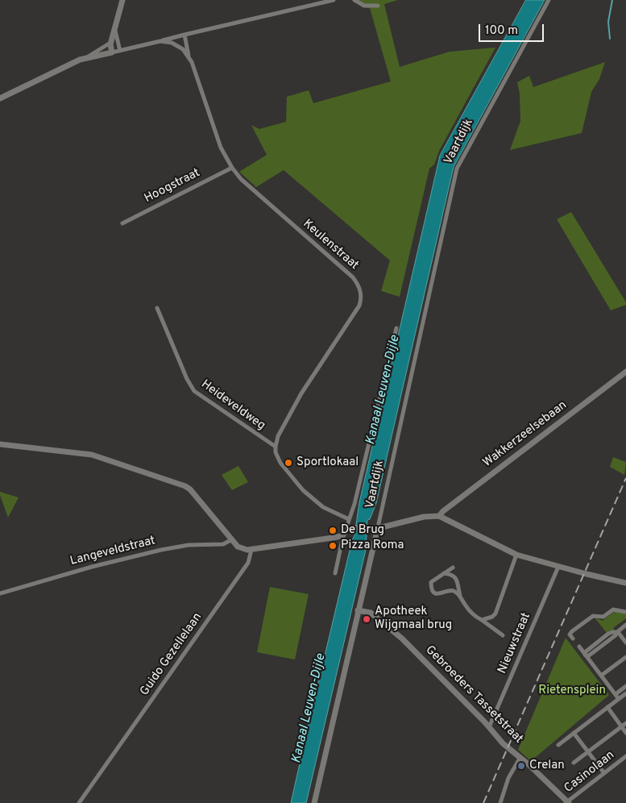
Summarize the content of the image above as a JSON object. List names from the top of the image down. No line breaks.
{"streets":{"street":["Vaartdijk","Hoogstraat","Keulenstraat","Heideveldweg","Wakkerzeelsebaan","Langeveldstraat","Nieuwstraat","Guido Gezellelaan","Gebroeders Tassetstraat","Casinolaan"]},"crossings":[["Vaartdijk","Gebroeders Tassetstraat"],["Hoogstraat","Keulenstraat"],["Keulenstraat","Heideveldweg"],["Nieuwstraat","Gebroeders Tassetstraat"],["Gebroeders Tassetstraat","Casinolaan"]],"water":["Kanaal Leuven-Dijle"],"parks":["Rietensplein"],"places":["Sportlokaal","De Brug","Pizza Roma","Apotheek Wijgmaal brug","Crelan"],"scale_bar":"100 m"}
